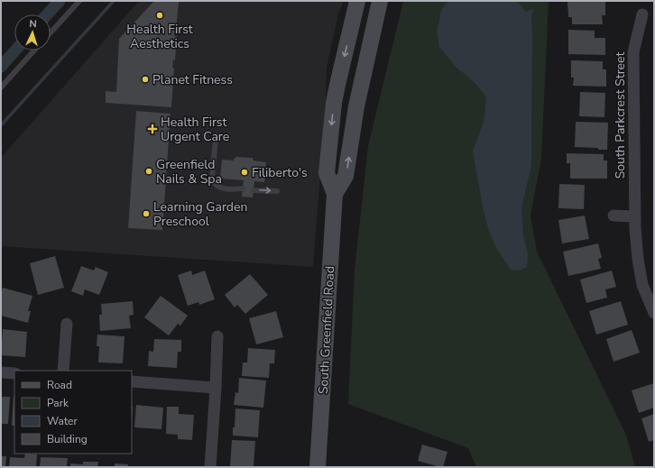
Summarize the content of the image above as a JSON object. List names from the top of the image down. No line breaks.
{"streets":{"main road":["South Greenfield Road"],"street":["South Parkcrest Street"]},"places":{"other":["Health First Aesthetics","Planet Fitness","Greenfield Nails & Spa","Filiberto's","Learning Garden Preschool"],"health":["Health First Urgent Care"]},"legend":["Road","Park","Water","Building"],"north":"top"}
